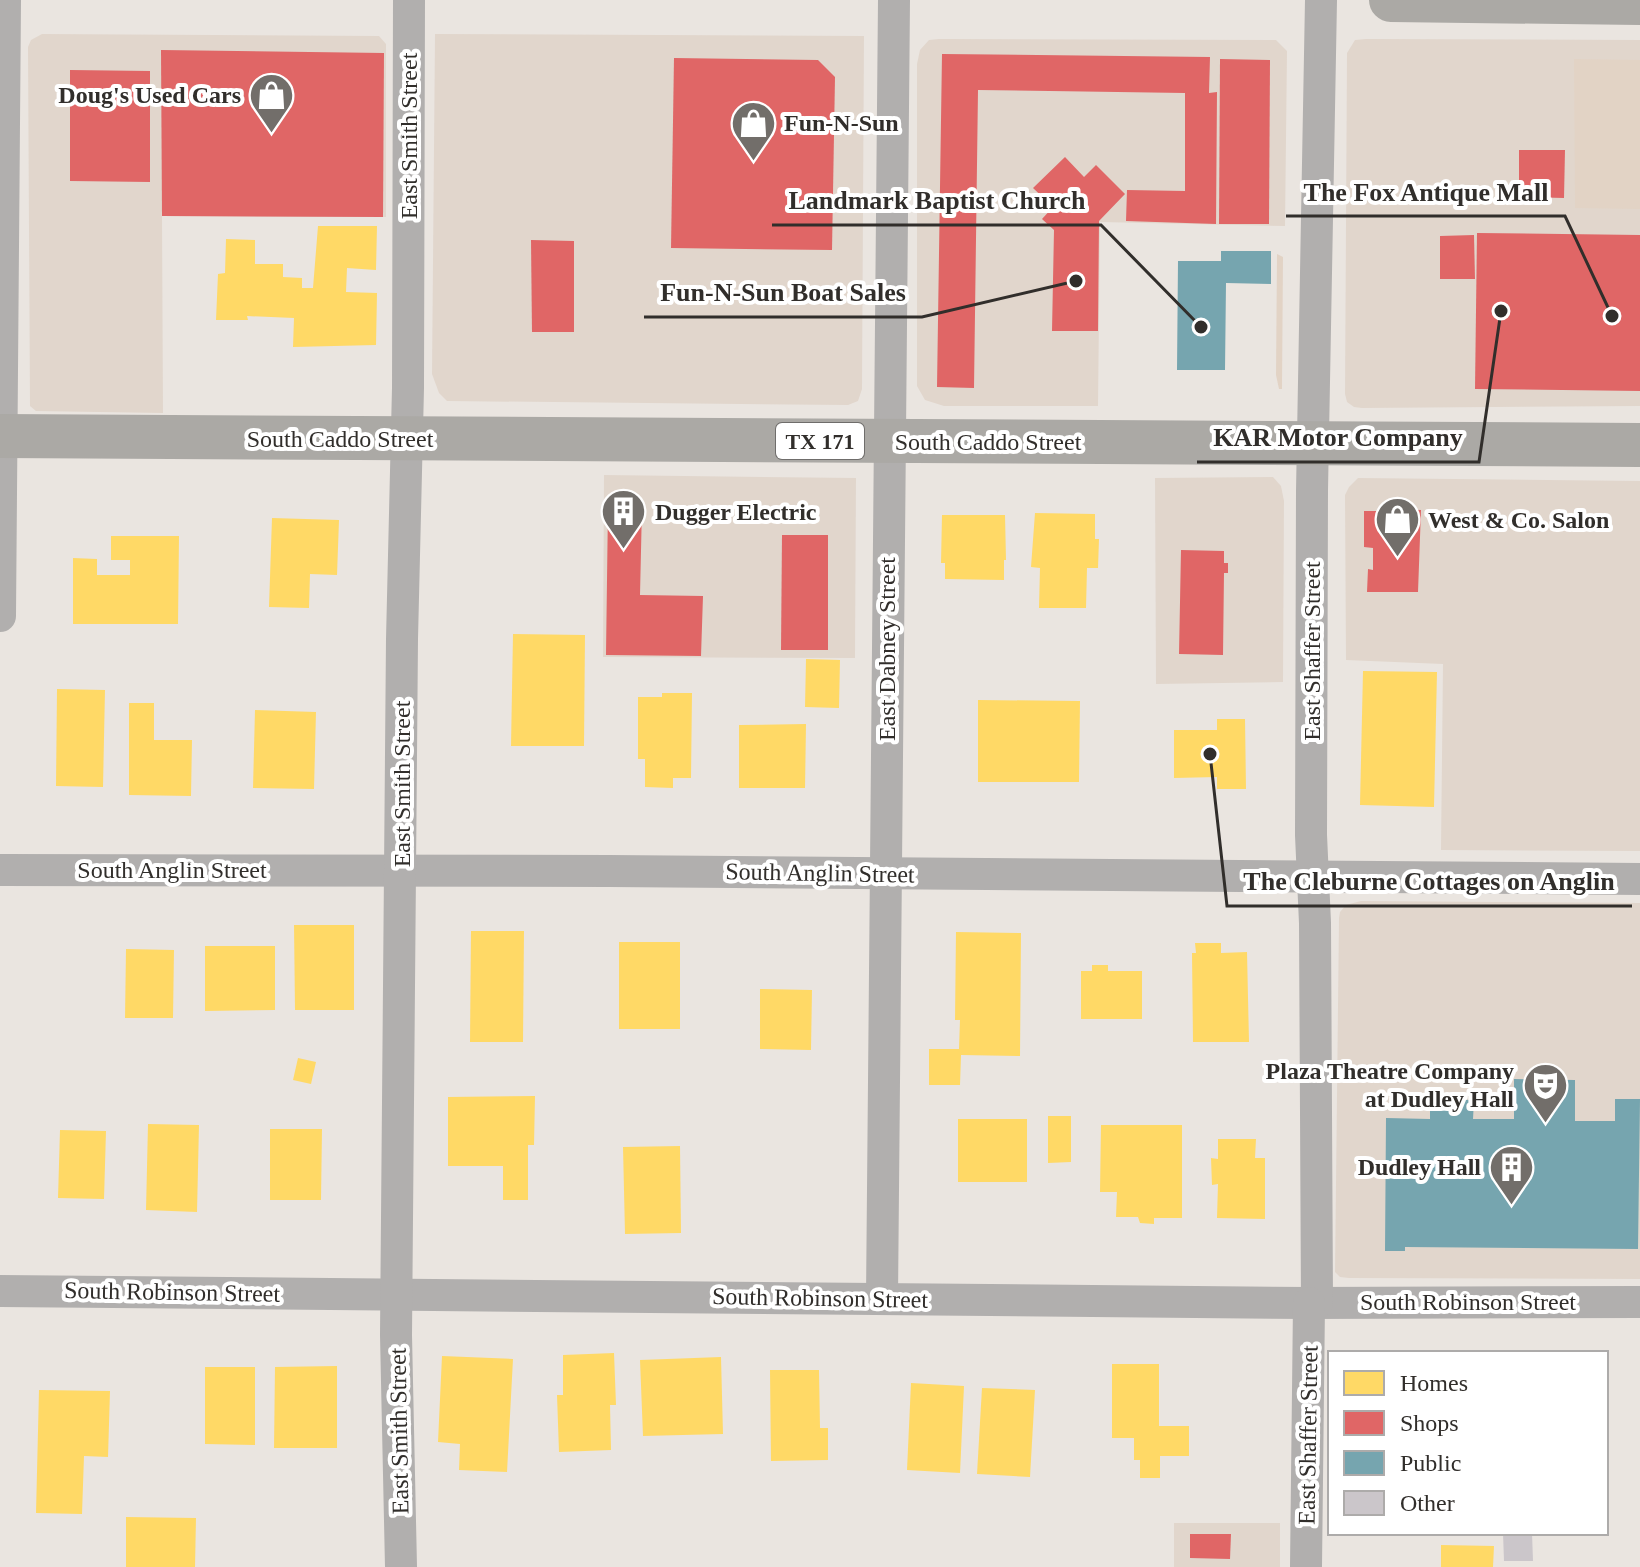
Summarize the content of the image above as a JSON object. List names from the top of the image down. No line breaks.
{"streets":{"main road":["South Caddo Street","TX 171"],"street":["East Smith Street","East Dabney Street","East Shaffer Street","South Anglin Street","South Robinson Street"]},"crossings":[["East Smith Street","South Caddo Street"],["East Smith Street","South Anglin Street"],["East Smith Street","South Robinson Street"],["South Caddo Street","East Dabney Street"],["South Caddo Street","East Shaffer Street"],["East Dabney Street","South Anglin Street"],["East Dabney Street","South Robinson Street"],["East Shaffer Street","South Anglin Street"],["East Shaffer Street","South Robinson Street"]],"places":{"shop":["Doug's Used Cars","Fun-N-Sun","West & Co. Salon"],"other":["Fun-N-Sun Boat Sales","KAR Motor Company","The Fox Antique Mall","Landmark Baptist Church","The Cleburne Cottages on Anglin"],"building":["Dugger Electric","Dudley Hall"],"theatre":["Plaza Theatre Company at Dudley Hall"]},"legend":["Homes","Shops","Public","Other"]}
